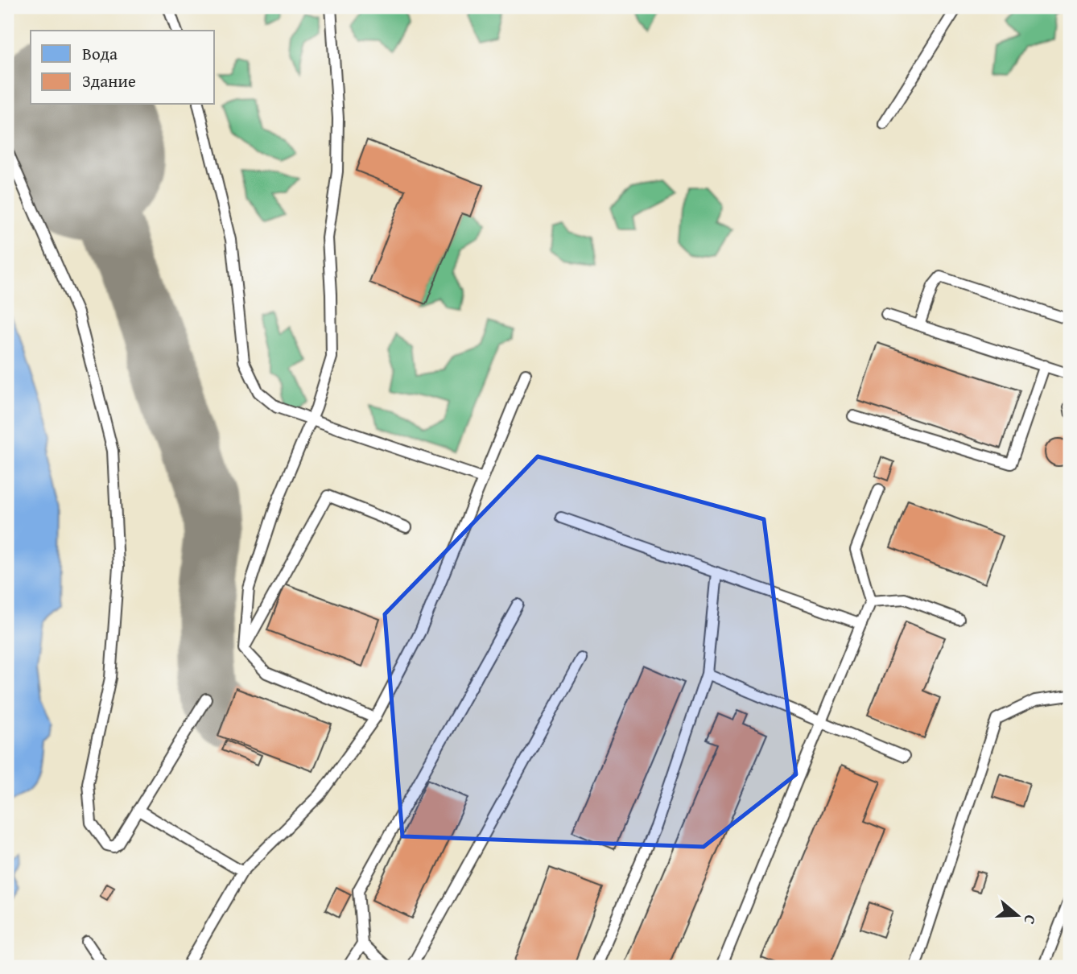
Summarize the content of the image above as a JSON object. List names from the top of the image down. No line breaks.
{"legend":["Вода","Здание"],"north":"right"}
